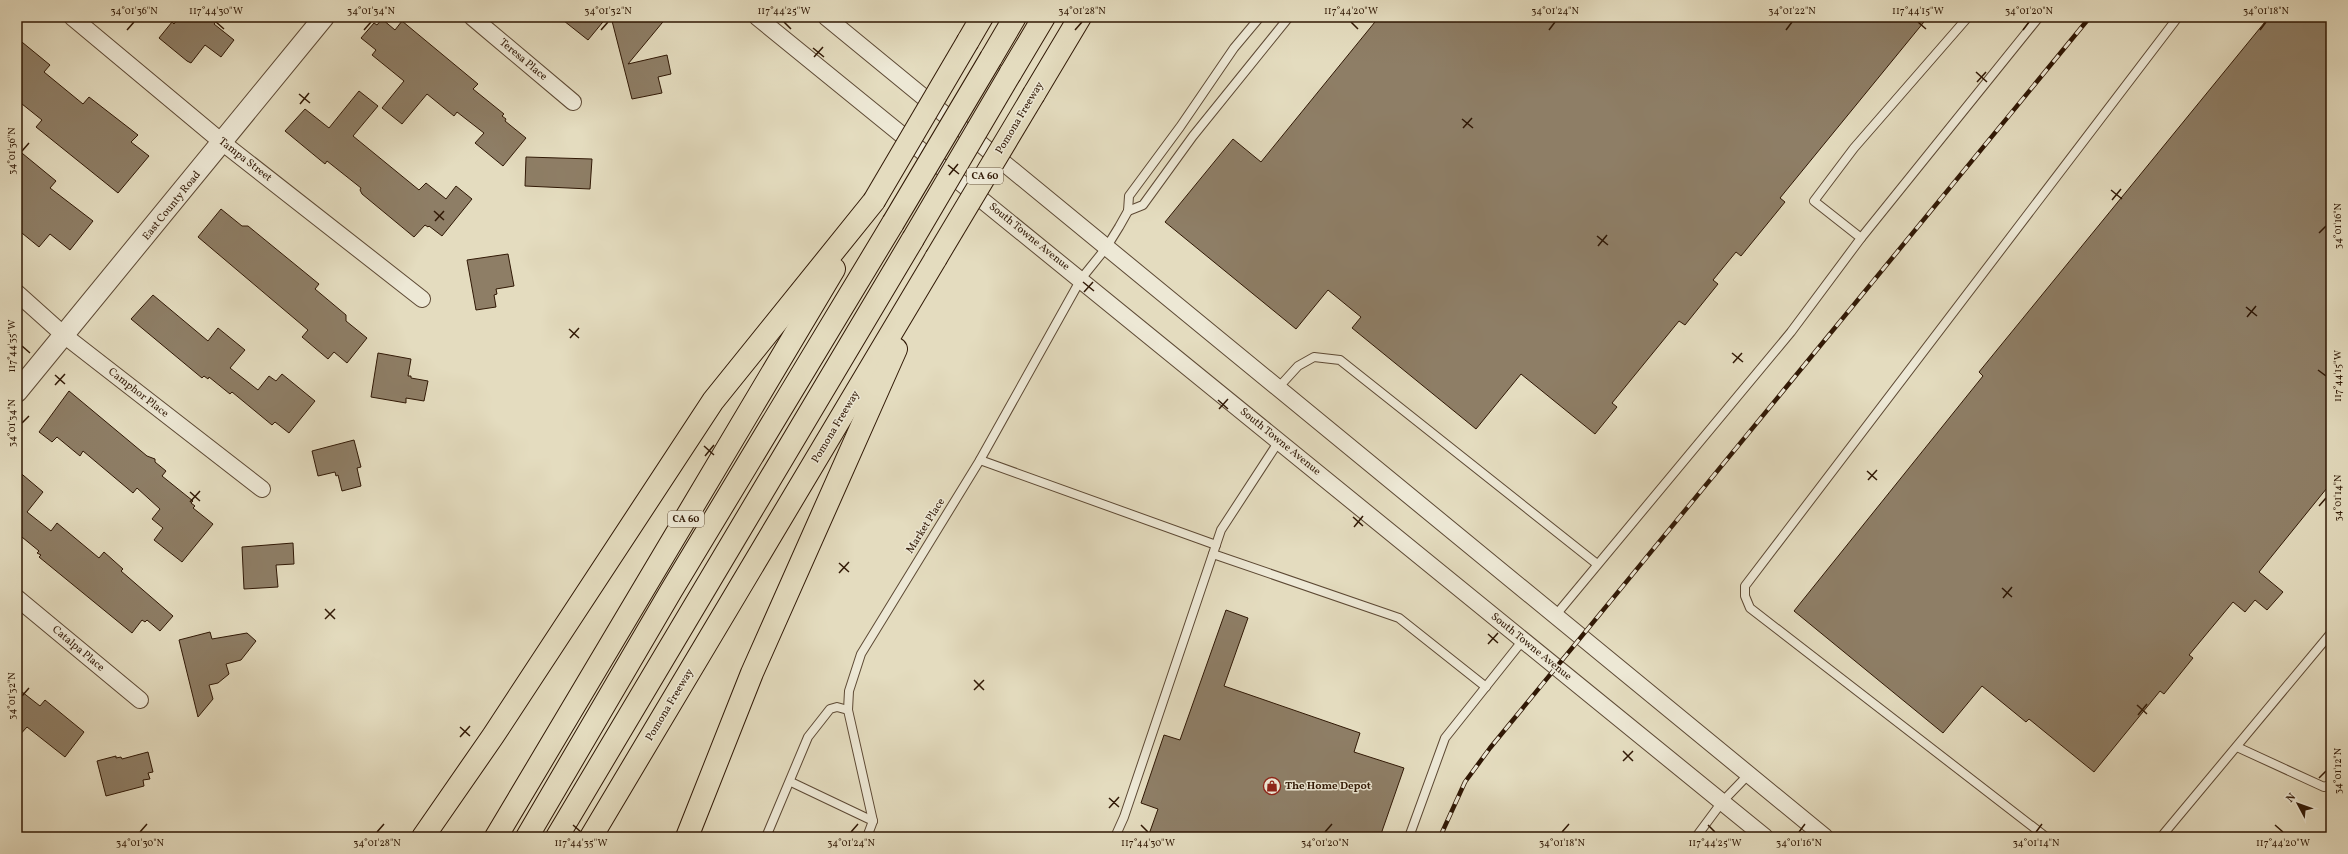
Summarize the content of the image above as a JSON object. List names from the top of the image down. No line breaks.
{"streets":{"highway":["Pomona Freeway","CA 60"],"street":["Teresa Place","Tampa Street","East County Road","South Towne Avenue","Camphor Place","Catalpa Place"],"lane":["Market Place"]},"crossings":[["Tampa Street","East County Road"],["East County Road","Camphor Place"],["South Towne Avenue","Market Place"]],"places":{"shop":["The Home Depot"]},"north":"top left","coordinates":["34°01'36\"N","117°44'30\"W","34°01'34\"N","34°01'32\"N","117°44'25\"W","34°01'28\"N","117°44'20\"W","34°01'24\"N","34°01'22\"N","117°44'15\"W","34°01'20\"N","34°01'18\"N","34°01'16\"N","117°44'35\"W","34°01'14\"N","34°01'12\"N","34°01'30\"N"]}
